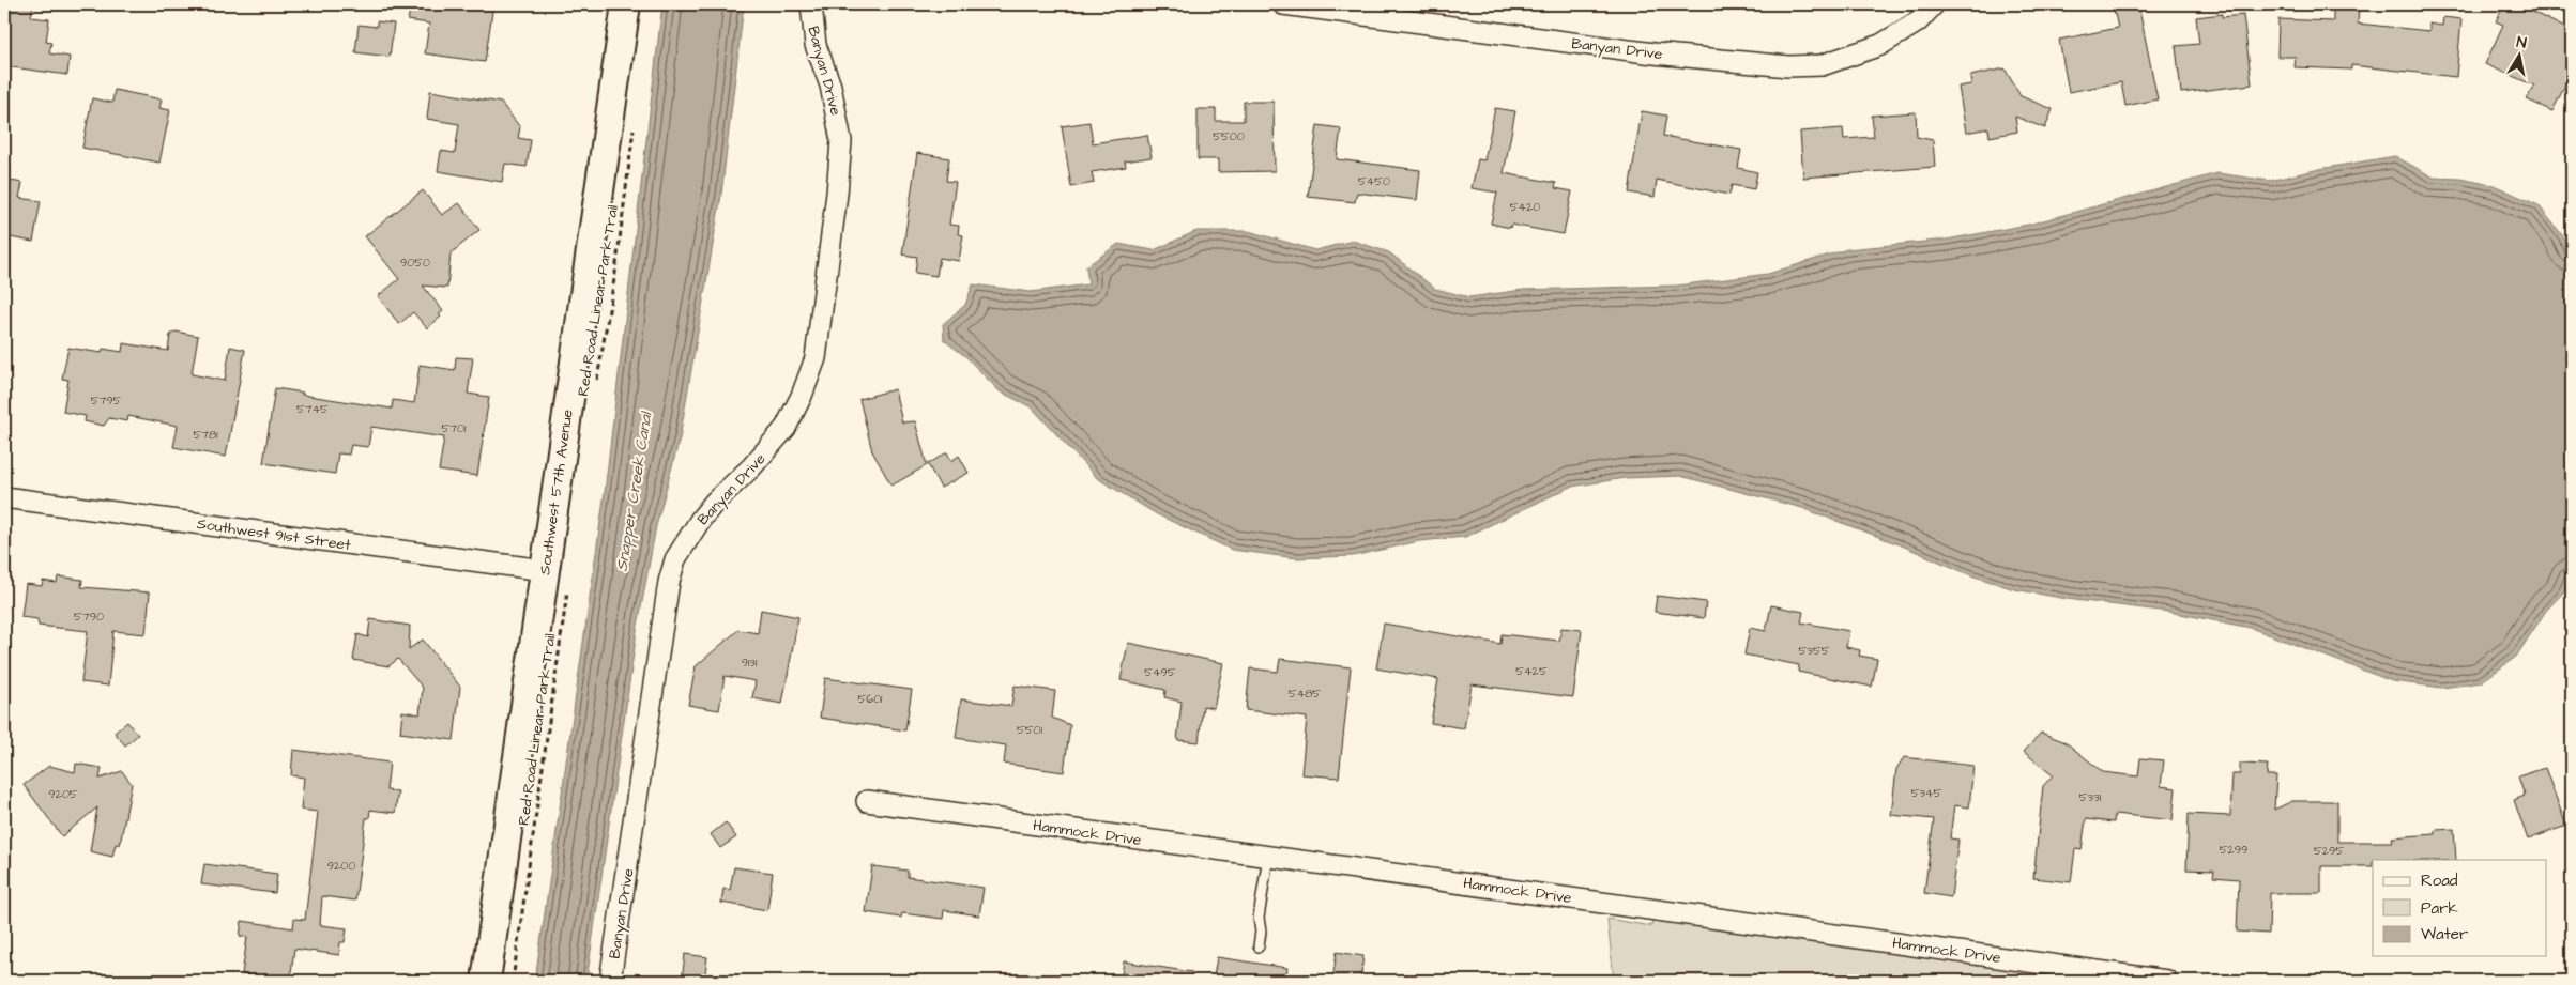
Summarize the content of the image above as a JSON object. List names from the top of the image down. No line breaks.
{"streets":{"main road":["Southwest 57th Avenue"],"street":["Banyan Drive","Southwest 91st Street","Hammock Drive"],"path":["Red Road Linear Park Trail"]},"crossings":[["Southwest 57th Avenue","Southwest 91st Street"]],"water":["Snapper Creek Canal"],"house_numbers":["5500","5450","5420","9050","5795","5745","5701","5781","5790","5355","9131","5425","5495","5485","5601","5501","5345","9205","5331","5299","5295","9200"],"legend":["Road","Park","Water"],"north":"top"}
